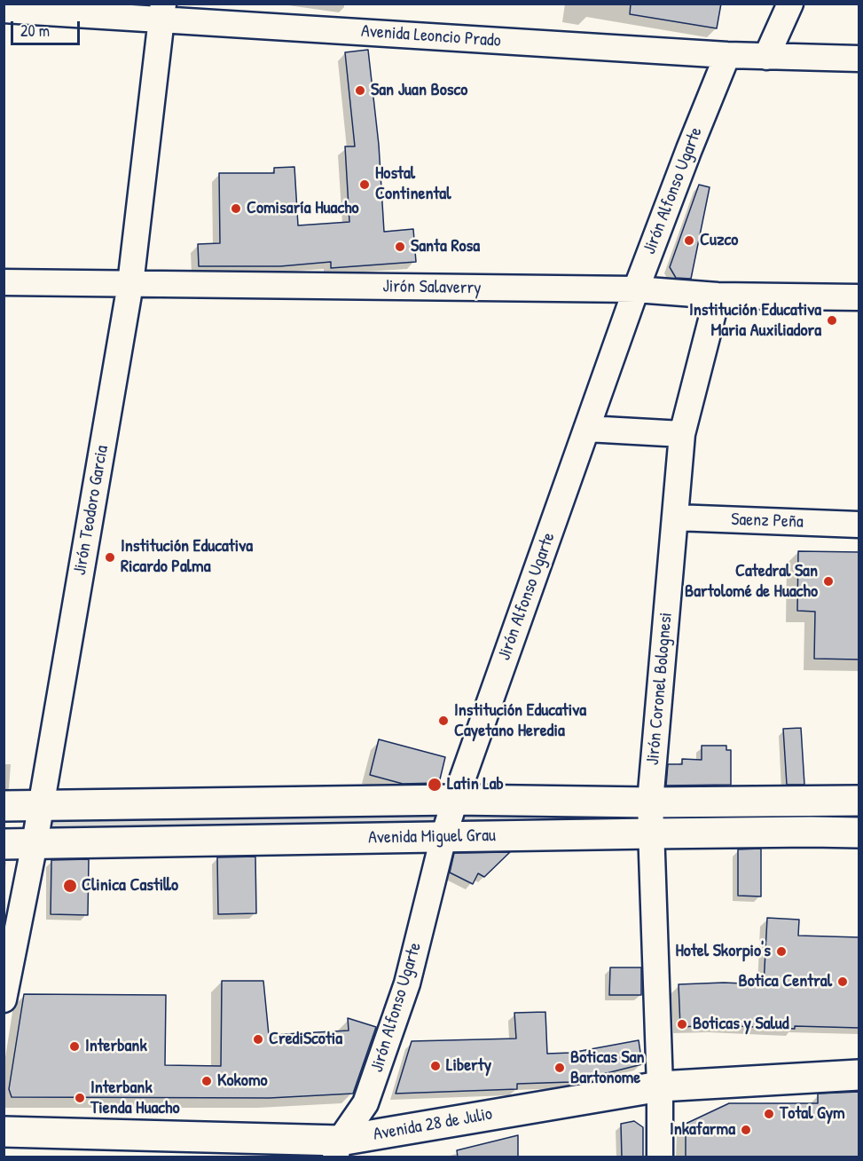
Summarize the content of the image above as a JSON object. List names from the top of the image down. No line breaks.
{"streets":{"street":["Avenida Leoncio Prado","Jirón Alfonso Ugarte","Jirón Salaverry","Jirón Teodoro Garcia","Saenz Peña","Jirón Coronel Bolognesi","Avenida Miguel Grau","Avenida 28 de Julio"]},"crossings":[["Avenida Leoncio Prado","Jirón Alfonso Ugarte"],["Avenida Leoncio Prado","Jirón Teodoro Garcia"],["Jirón Alfonso Ugarte","Jirón Salaverry"],["Jirón Alfonso Ugarte","Avenida Miguel Grau"],["Jirón Alfonso Ugarte","Avenida 28 de Julio"],["Jirón Salaverry","Jirón Teodoro Garcia"],["Jirón Salaverry","Jirón Coronel Bolognesi"],["Jirón Teodoro Garcia","Avenida Miguel Grau"],["Saenz Peña","Jirón Coronel Bolognesi"],["Jirón Coronel Bolognesi","Avenida Miguel Grau"],["Jirón Coronel Bolognesi","Avenida 28 de Julio"]],"places":["San Juan Bosco","Hostal Continental","Comisaría Huacho","Cuzco","Santa Rosa","Institución Educativa Maria Auxiliadora","Institución Educativa Ricardo Palma","Catedral San Bartolomé de Huacho","Institución Educativa Cayetano Heredia","Latin Lab","Clinica Castillo","Hotel Skorpio's","Botica Central","Boticas y Salud","CrediScotia","Interbank","Liberty","Boticas San Bartonome","Kokomo","Interbank Tienda Huacho","Total Gym","Inkafarma"],"scale_bar":"20 m"}
